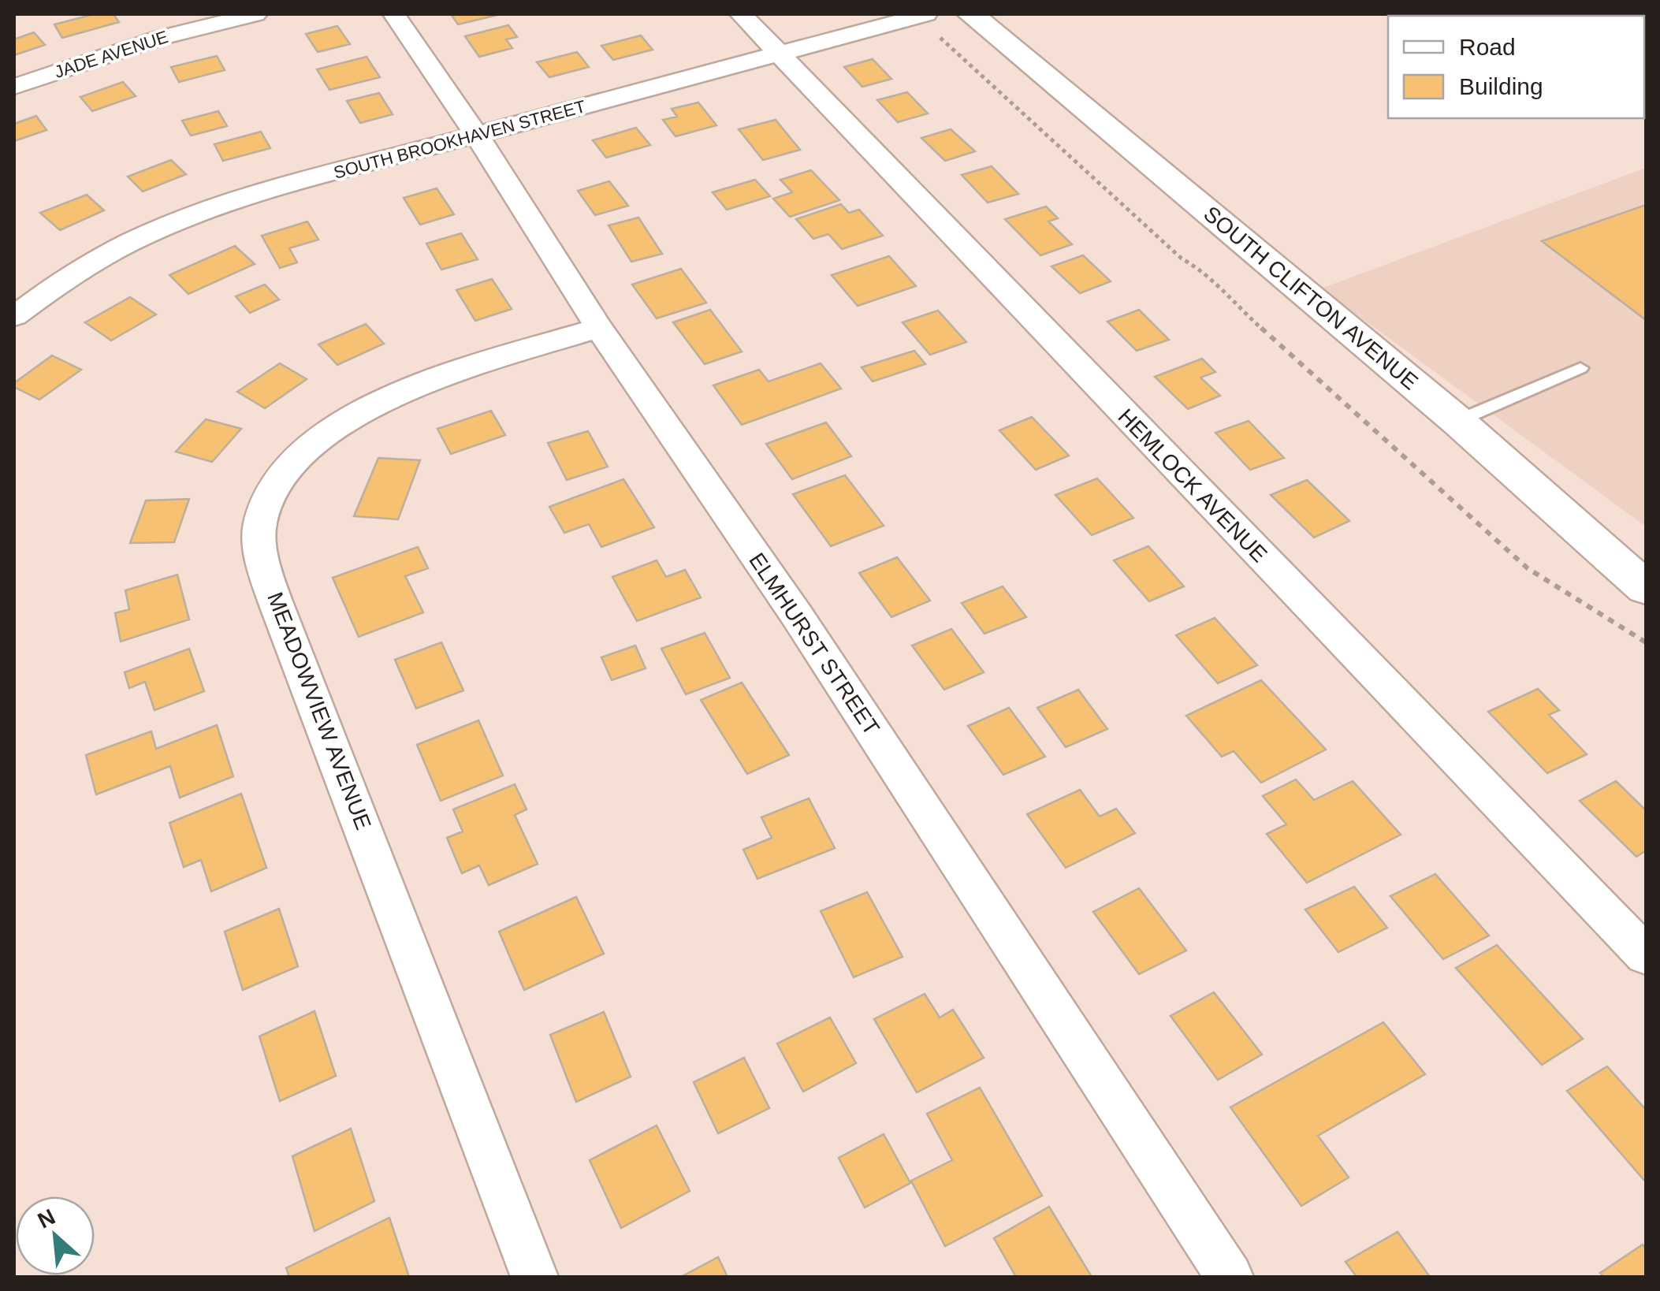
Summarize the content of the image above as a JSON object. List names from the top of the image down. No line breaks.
{"streets":{"street":["JADE AVENUE","SOUTH BROOKHAVEN STREET","SOUTH CLIFTON AVENUE","HEMLOCK AVENUE","ELMHURST STREET","MEADOWVIEW AVENUE"]},"crossings":[["SOUTH BROOKHAVEN STREET","HEMLOCK AVENUE"],["SOUTH BROOKHAVEN STREET","ELMHURST STREET"],["ELMHURST STREET","MEADOWVIEW AVENUE"]],"legend":["Road","Building"],"north":"top left"}
